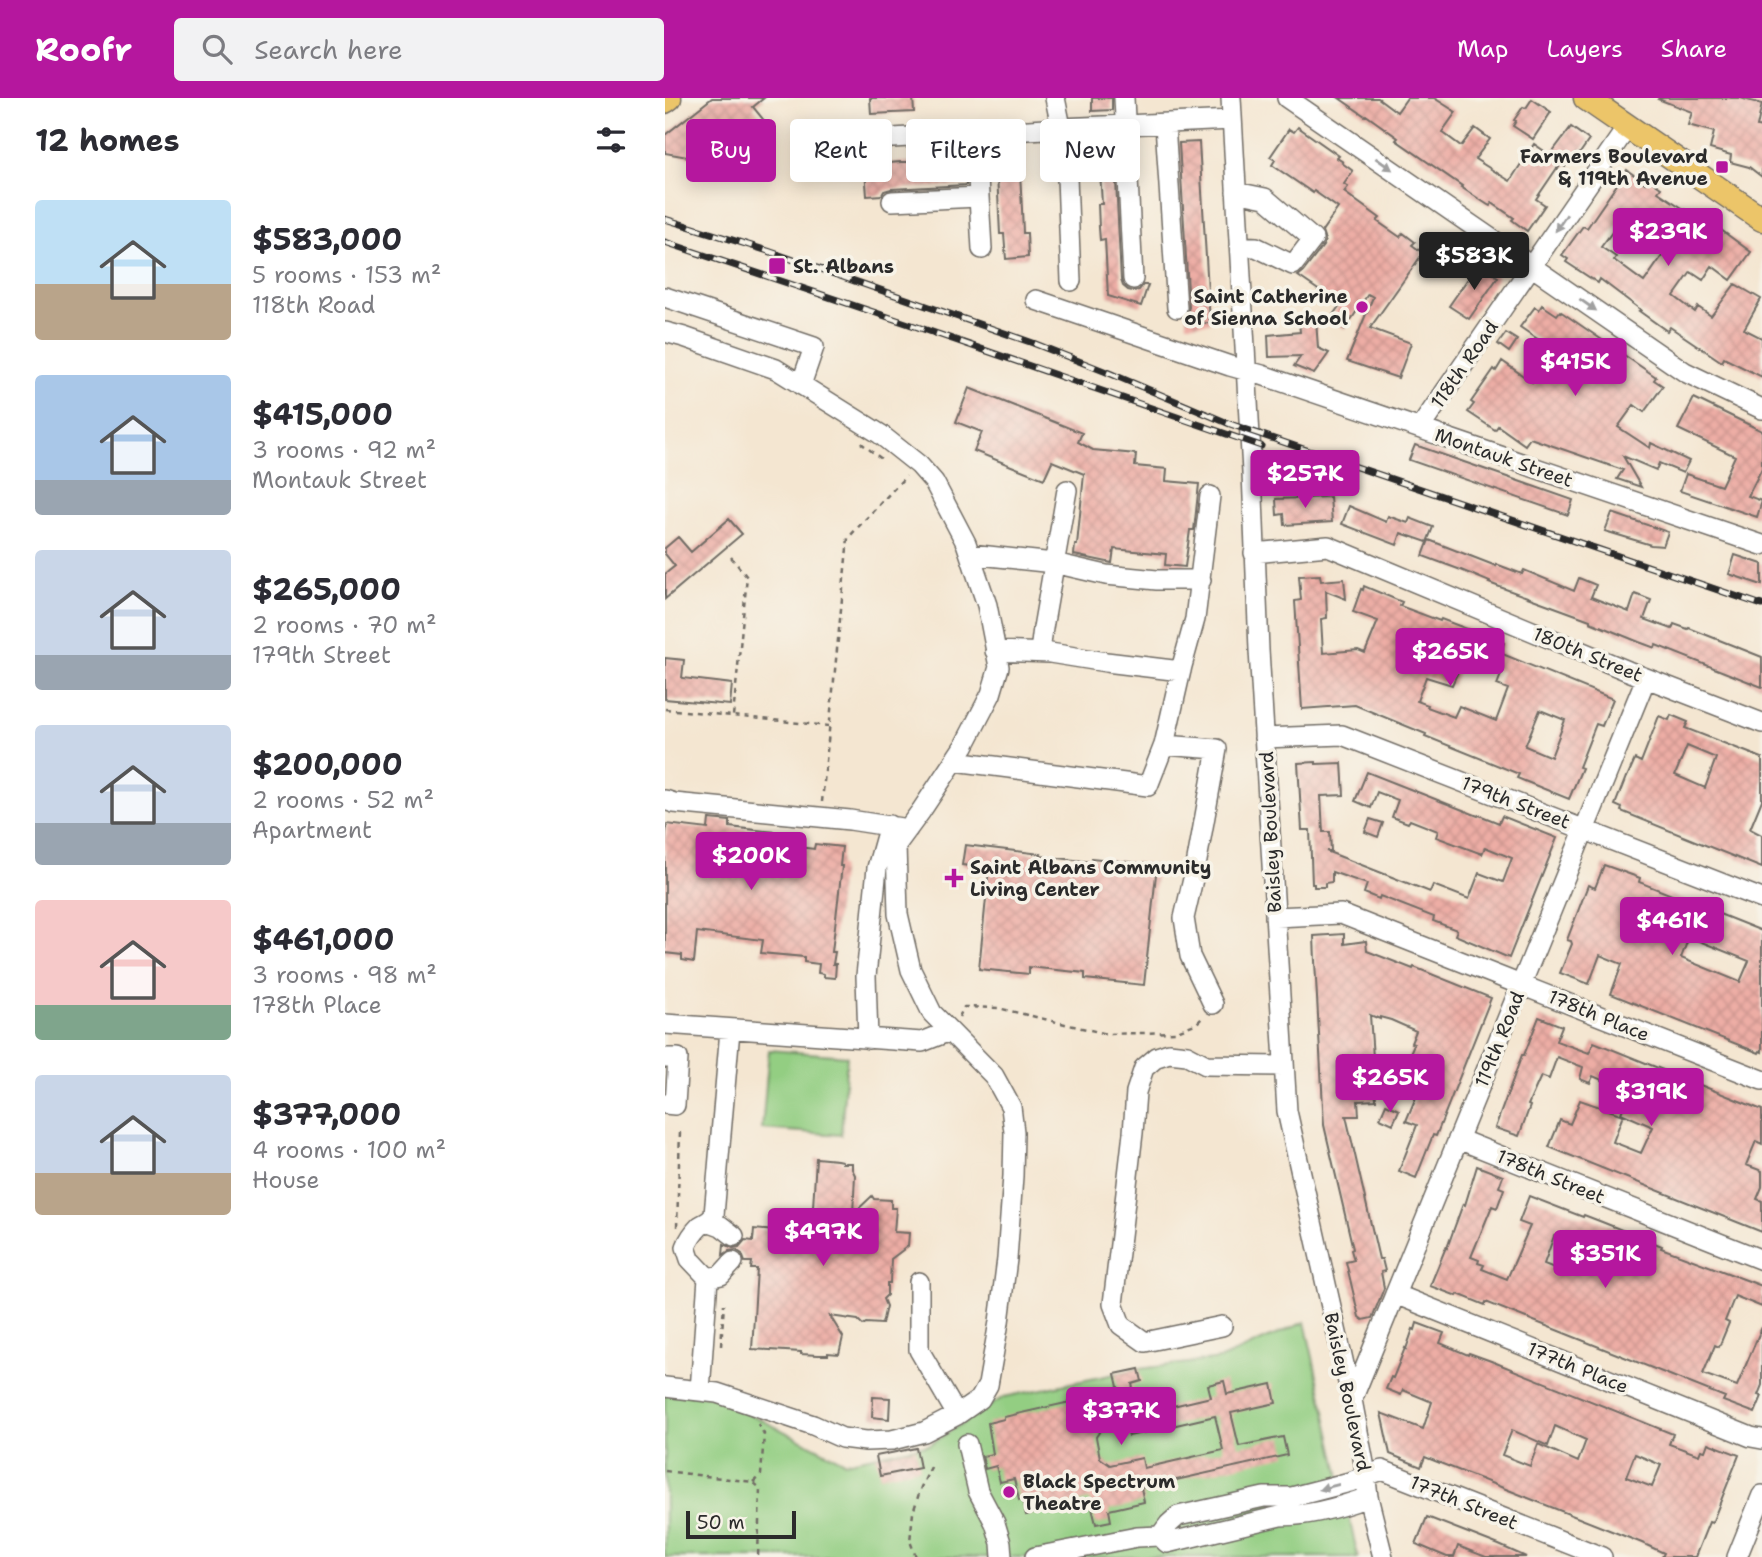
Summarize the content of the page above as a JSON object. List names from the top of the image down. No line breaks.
{"streets":{"street":["118th Road","Montauk Street","180th Street","179th Street","Baisley Boulevard","178th Place","119th Road","178th Street","177th Place","177th Street"]},"crossings":[["118th Road","Montauk Street"],["Montauk Street","Baisley Boulevard"],["180th Street","Baisley Boulevard"],["180th Street","119th Road"],["179th Street","Baisley Boulevard"],["179th Street","119th Road"],["Baisley Boulevard","178th Place"],["Baisley Boulevard","119th Road"],["Baisley Boulevard","177th Street"],["178th Place","119th Road"],["119th Road","178th Street"],["119th Road","177th Place"]],"one_way":["118th Road"],"places":{"transit":["Farmers Boulevard & 119th Avenue","St. Albans"],"other":["Saint Catherine of Sienna School","Black Spectrum Theatre"],"health":["Saint Albans Community Living Center"]},"scale_bar":"50 m","page":{"header":"Roofr","search":"Search here","nav":["Map","Layers","Share"],"heading":"12 homes","chip":["Buy","Rent","Filters","New"],"list":[{"name":"$583,000","note":"5 rooms · 153 m² · 118th Road"},{"name":"$415,000","note":"3 rooms · 92 m² · Montauk Street"},{"name":"$265,000","note":"2 rooms · 70 m² · 179th Street"},{"name":"$200,000","note":"2 rooms · 52 m² · Apartment"},{"name":"$461,000","note":"3 rooms · 98 m² · 178th Place"},{"name":"$377,000","note":"4 rooms · 100 m² · House"}],"price":["$239K","$583K","$415K","$257K","$265K","$200K","$461K","$265K","$319K","$497K","$351K","$377K"],"scale":"50 m"}}
